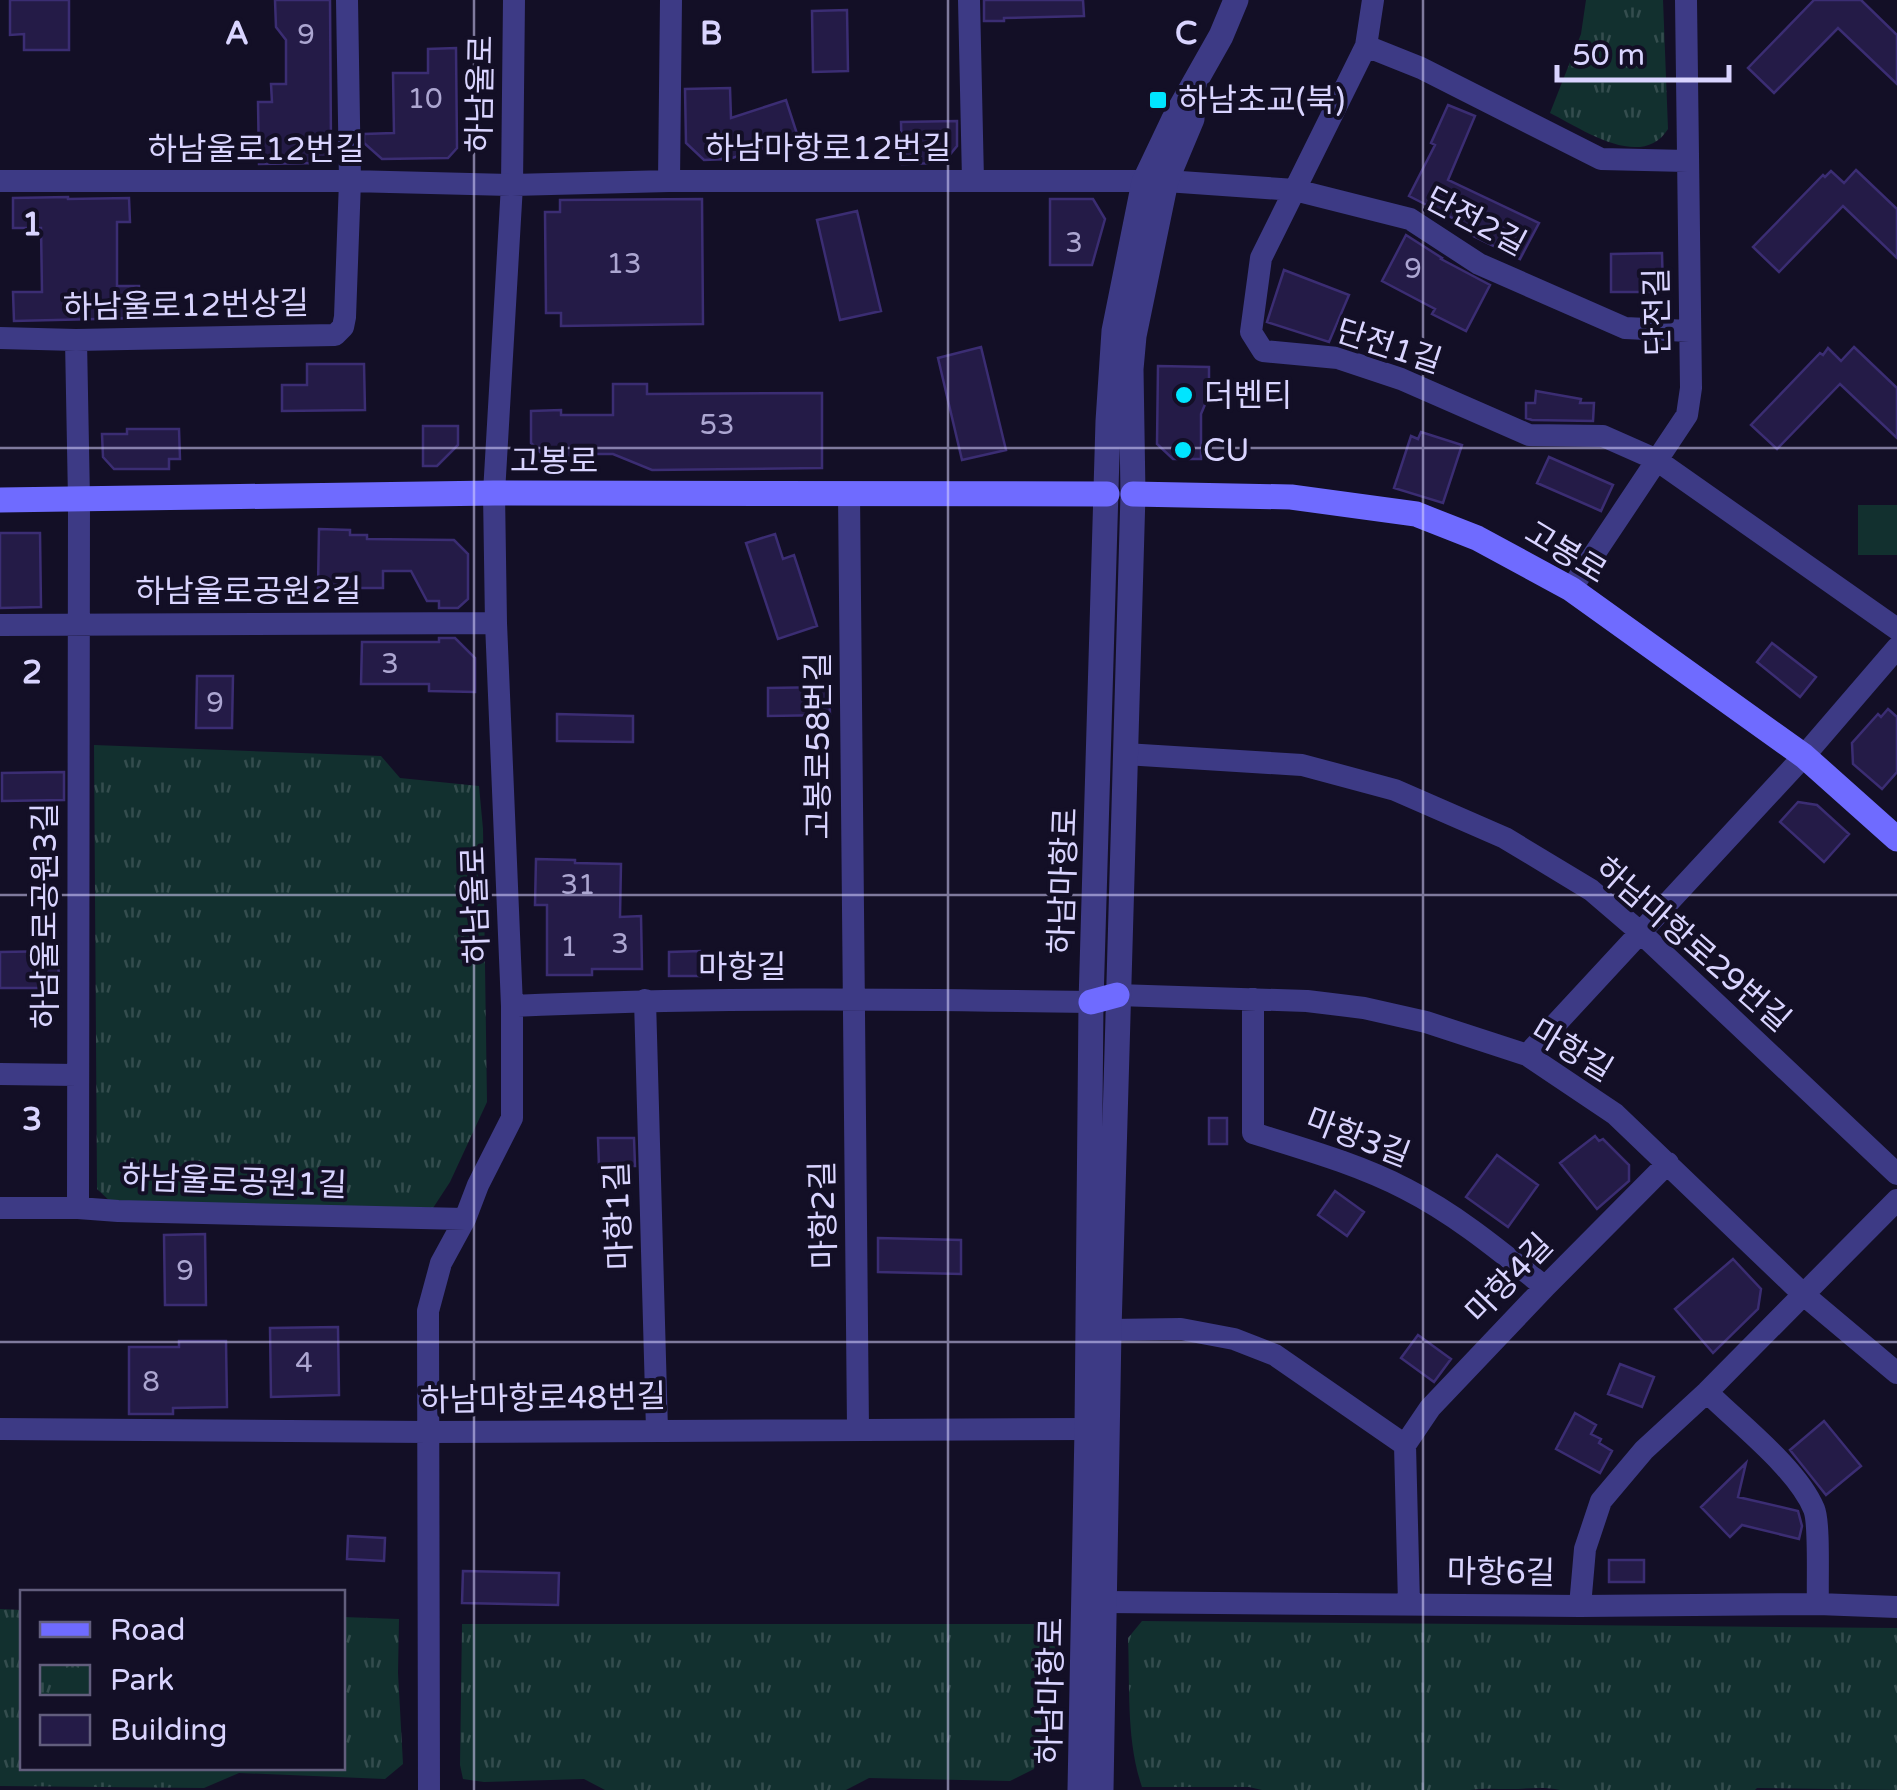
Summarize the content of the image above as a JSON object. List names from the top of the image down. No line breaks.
{"streets":{"main road":["고봉로"],"street":["하남울로","하남마항로12번길","하남울로12번길","단전2길","하남울로12번상길","단전길","단전1길","하남울로공원2길","고봉로58번길","하남마항로","하남울로공원3길","하남마항로29번길","마항길","마항3길","하남울로공원1길","마항2길","마항1길","마항4길","하남마항로48번길","마항6길"]},"crossings":[["하남울로","하남마항로12번길"],["하남울로","하남울로12번길"],["하남울로","고봉로"],["하남울로","하남울로공원2길"],["하남울로","마항길"],["하남울로","하남울로공원1길"],["하남울로","하남마항로48번길"],["하남마항로12번길","하남울로12번길"],["하남마항로12번길","단전2길"],["하남마항로12번길","하남마항로"],["하남울로12번길","하남울로12번상길"],["단전2길","단전길"],["단전2길","단전1길"],["단전2길","하남마항로"],["하남울로12번상길","하남울로공원3길"],["단전길","단전1길"],["단전길","고봉로"],["고봉로","고봉로58번길"],["고봉로","하남마항로"],["고봉로","하남울로공원3길"],["하남울로공원2길","하남울로공원3길"],["고봉로58번길","마항길"],["고봉로58번길","마항2길"],["하남마항로","하남마항로29번길"],["하남마항로","마항길"],["하남마항로","하남마항로48번길"],["하남마항로","마항6길"],["하남울로공원3길","하남울로공원1길"],["마항길","마항3길"],["마항길","마항2길"],["마항길","마항1길"],["마항길","마항4길"],["마항3길","마항4길"],["마항2길","하남마항로48번길"],["마항1길","하남마항로48번길"]],"places":{"transit":["하남초교(북)"],"other":["더벤티","CU"]},"house_numbers":["9","10","3","13","9","53","3","9","31","3","1","9","4","8"],"legend":["Road","Park","Building"],"scale_bar":"50 m","grid":{"columns":["A","B","C"],"rows":["1","2","3"]}}
